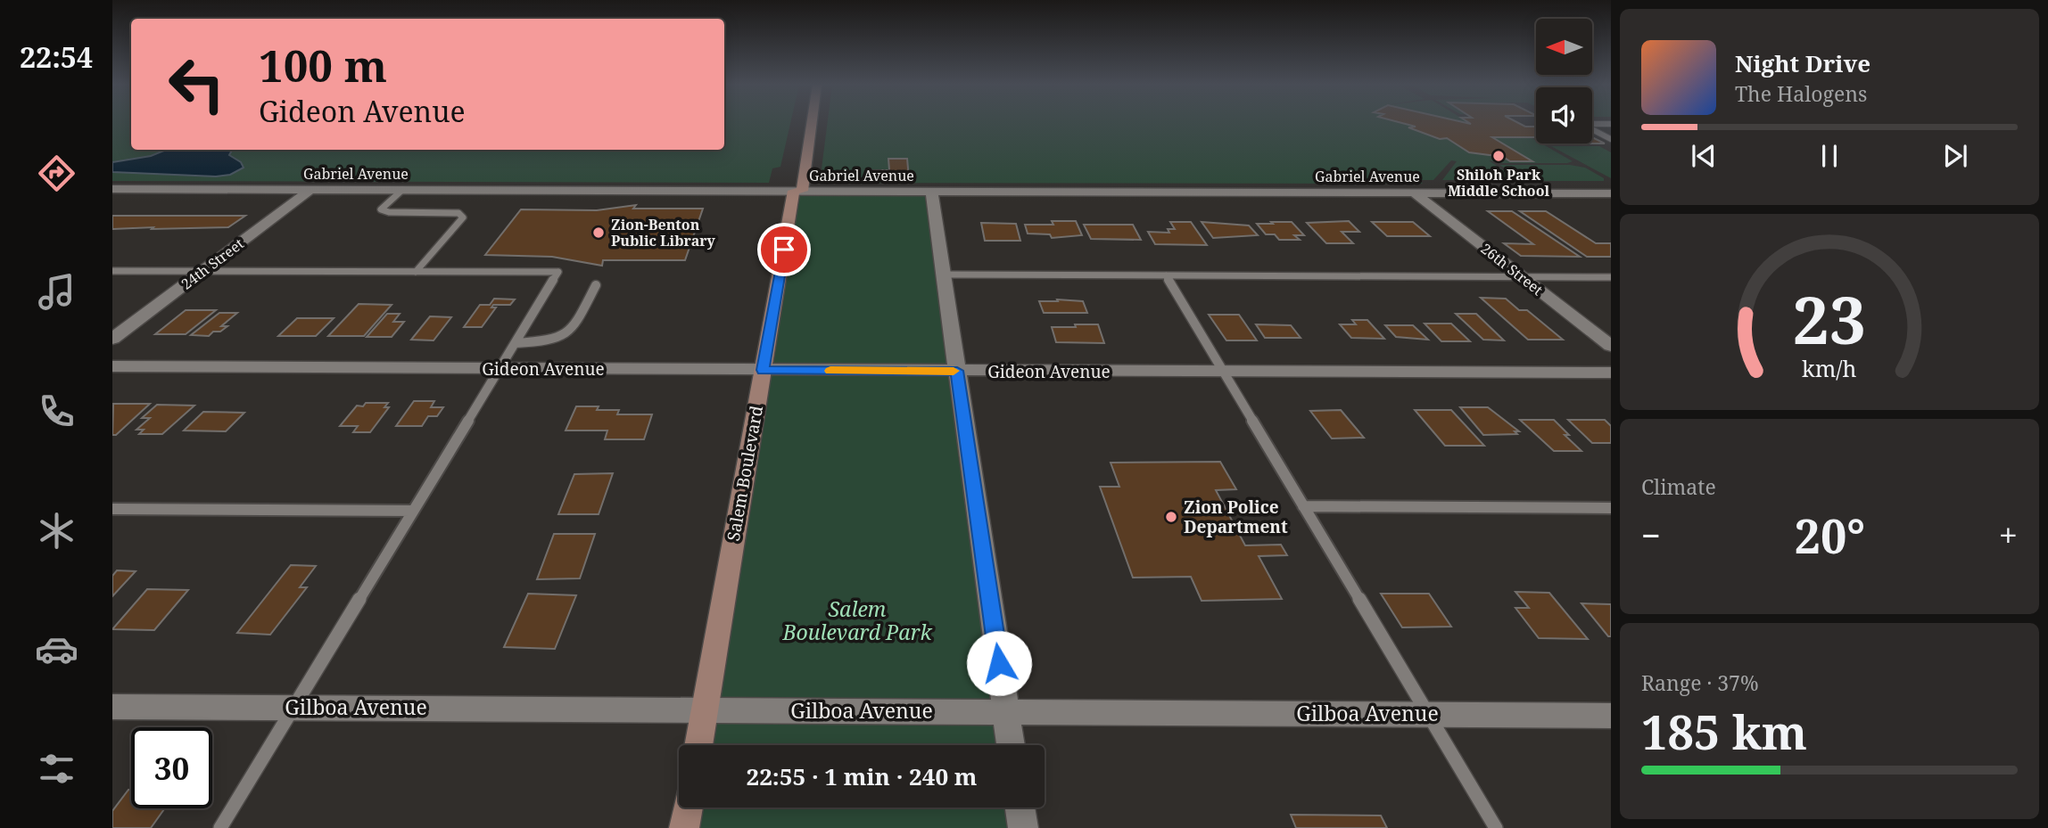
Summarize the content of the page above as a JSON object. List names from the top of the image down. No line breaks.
{"streets":{"street":["Gabriel Avenue","24th Street","26th Street","Gideon Avenue","Salem Boulevard","Gilboa Avenue"]},"crossings":[["Gabriel Avenue","24th Street"],["Gabriel Avenue","26th Street"],["Gabriel Avenue","Salem Boulevard"],["Gideon Avenue","Salem Boulevard"],["Salem Boulevard","Gilboa Avenue"]],"parks":["Salem Boulevard Park"],"places":["Shiloh Park Middle School","Zion-Benton Public Library","Zion Police Department"],"north":"left","page":{"tabs":"22:54","turn":["100 m","Gideon Avenue"],"song":["Night Drive","The Halogens"],"tile":["Climate",["Range · 37%","185 km"]],"heat":["−","20°","+"],"limit":"30","trip":"22:55 · 1 min · 240 m","gauge":["23","km/h"]}}
